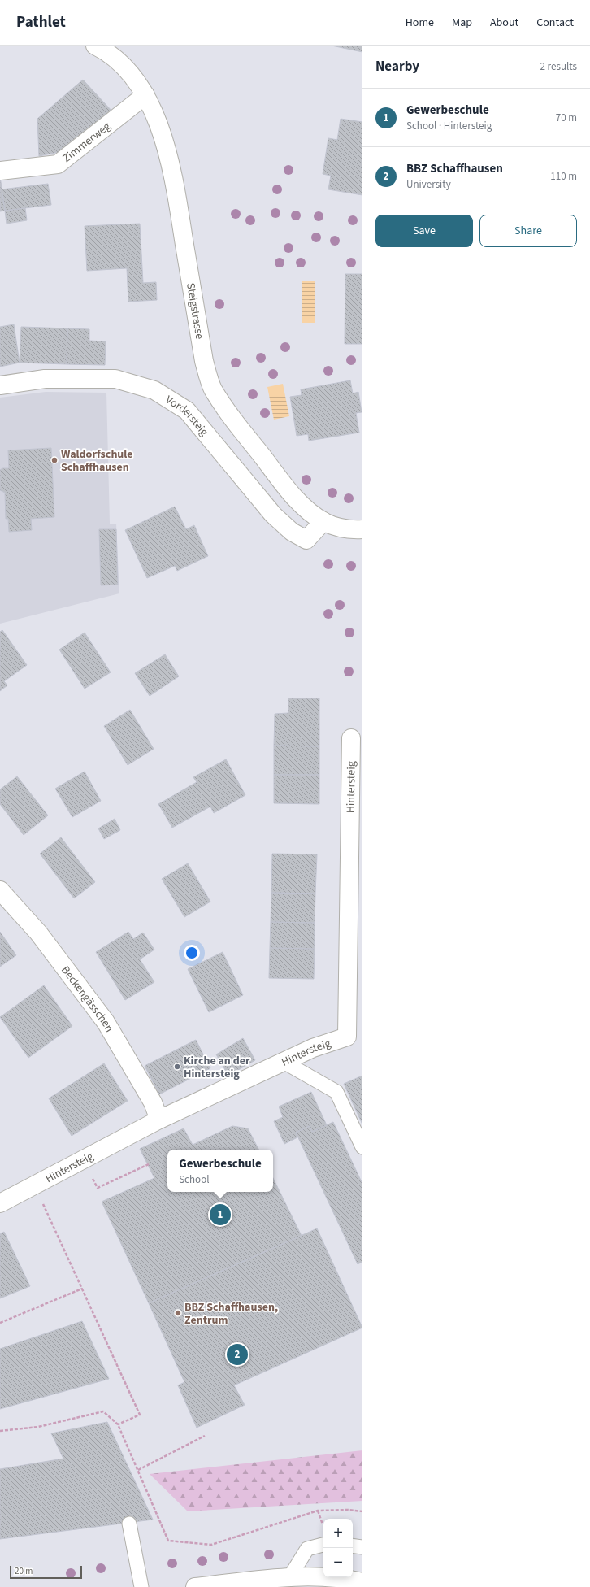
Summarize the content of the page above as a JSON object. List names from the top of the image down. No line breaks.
{"streets":{"street":["Zimmerweg","Steigstrasse","Vordersteig","Hintersteig","Beckengässchen"]},"crossings":[["Zimmerweg","Steigstrasse"],["Steigstrasse","Vordersteig"],["Hintersteig","Beckengässchen"]],"places":["Waldorfschule Schaffhausen","Kirche an der Hintersteig","BBZ Schaffhausen, Zentrum"],"scale_bar":"20 m","page":{"header":"Pathlet","nav":["Home","Map","About","Contact"],"heading":["Nearby","2 results"],"list":[{"mark":"1","name":"Gewerbeschule","note":"School · Hintersteig","value":"70 m"},{"mark":"2","name":"BBZ Schaffhausen","note":"University","value":"110 m"}],"buttons":["Save","Share"],"popup":["Gewerbeschule","School"],"pins":["1","2"],"map_buttons":["+","−"],"scale":"20 m"}}
